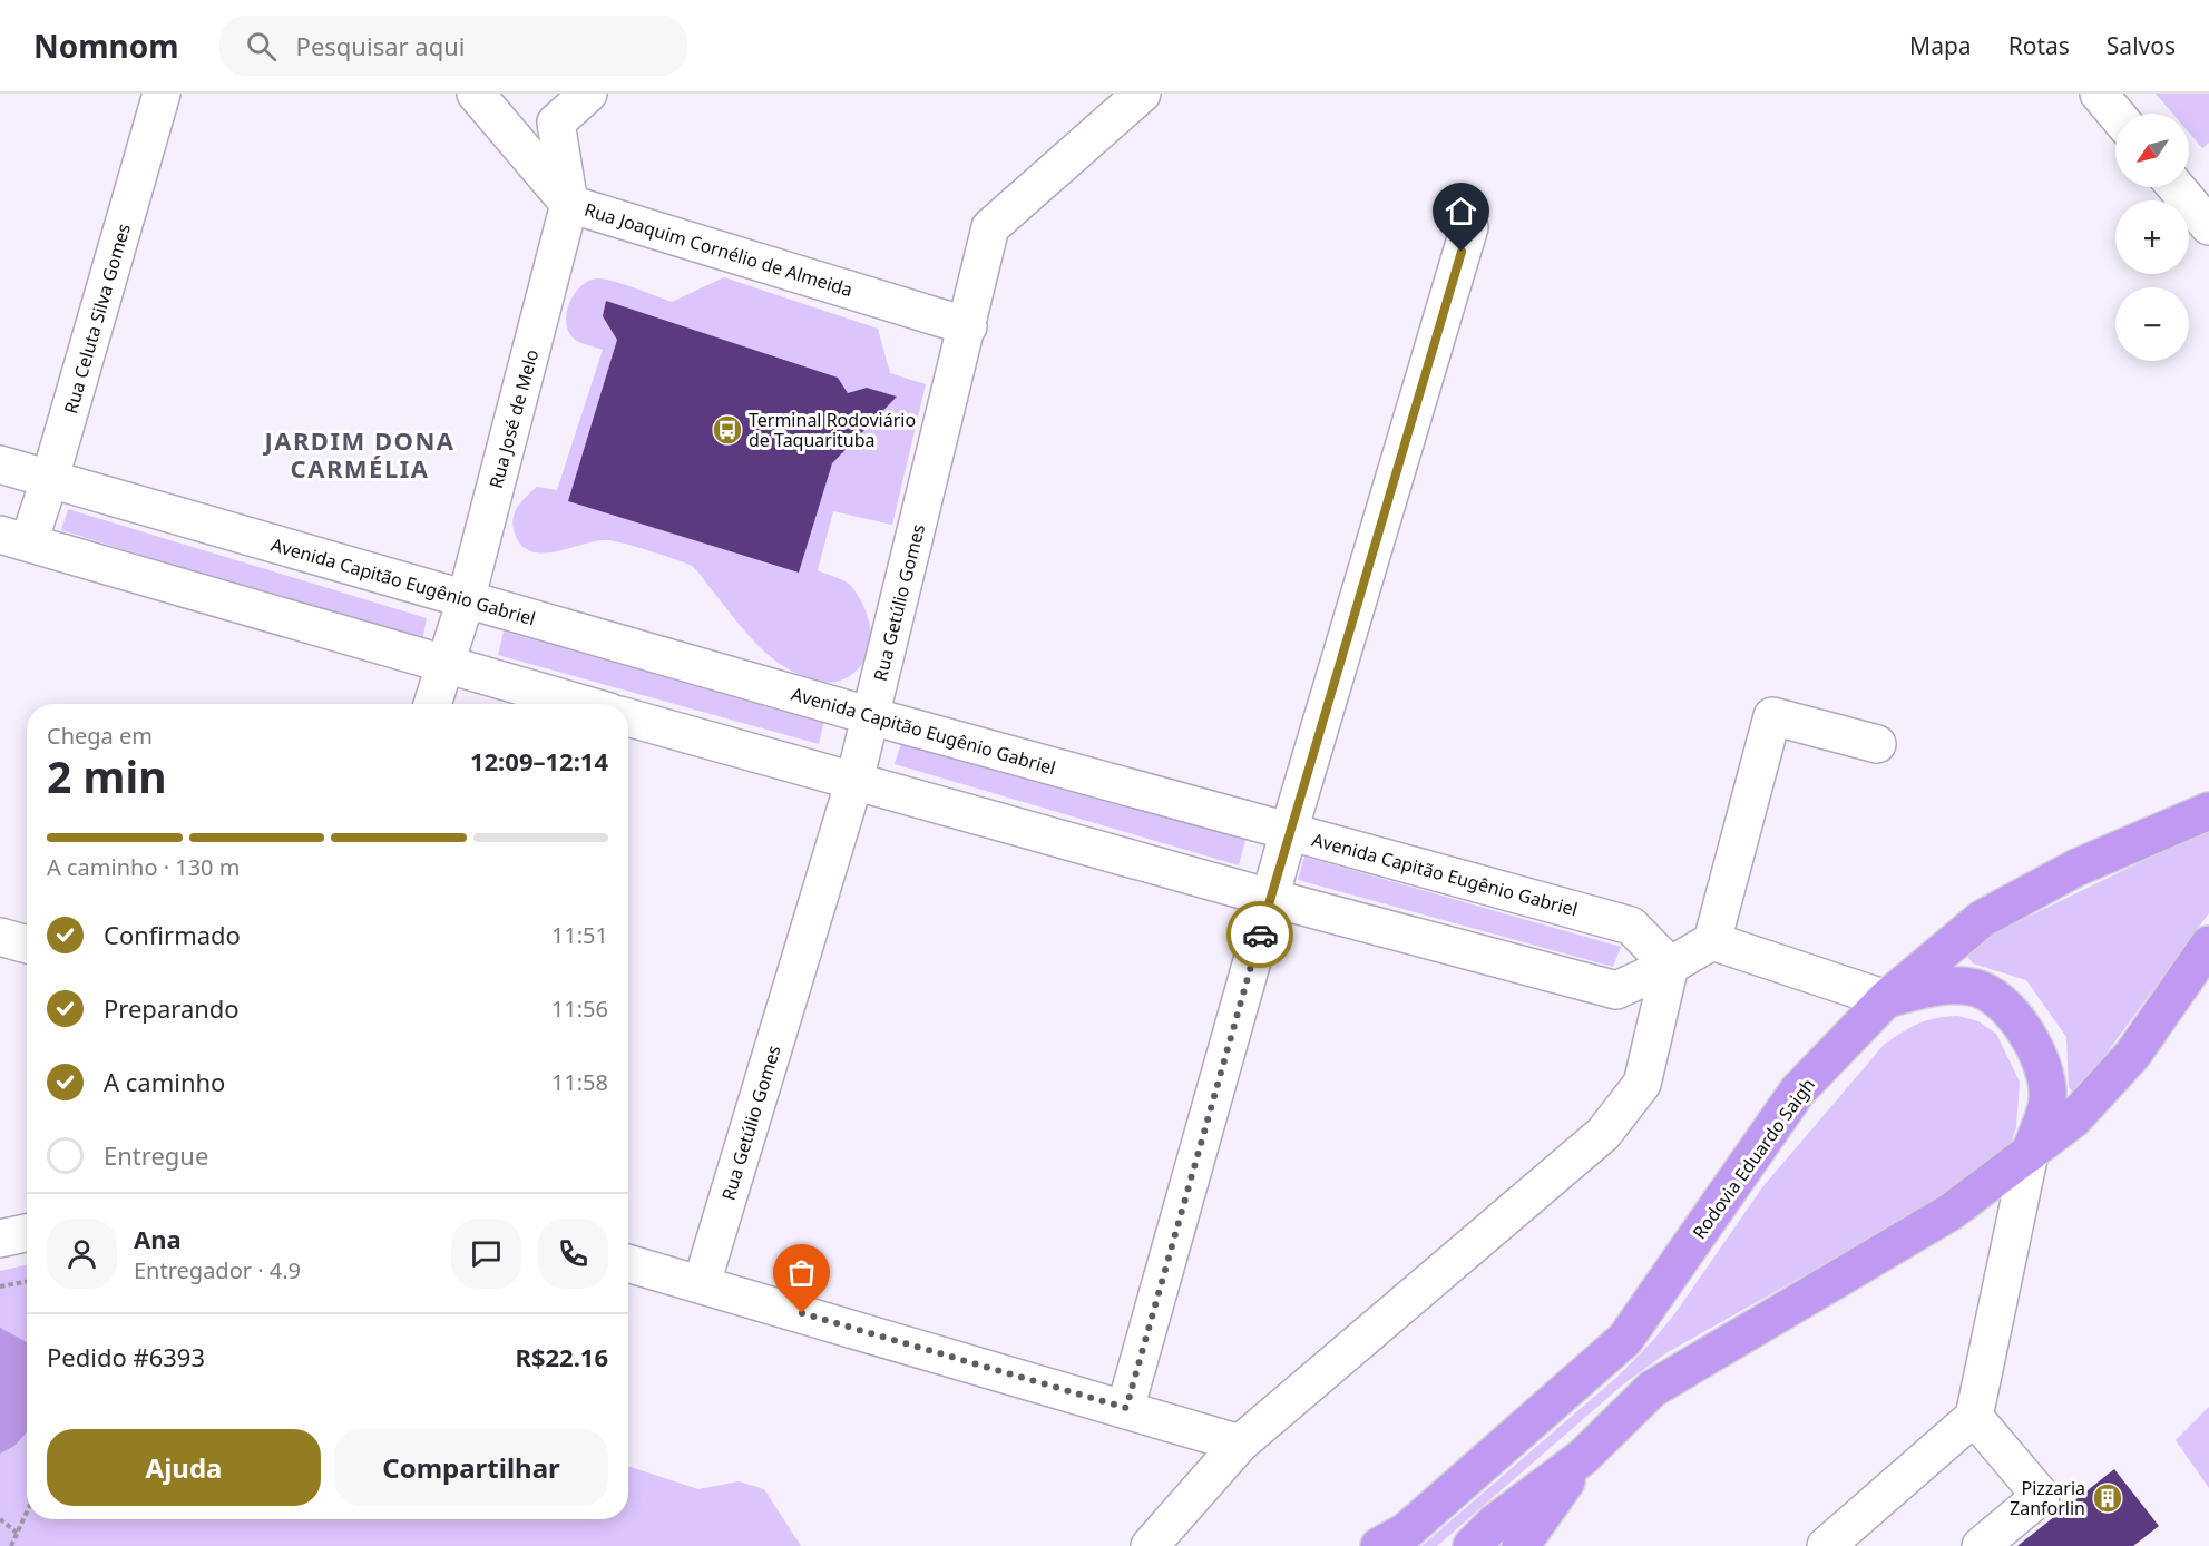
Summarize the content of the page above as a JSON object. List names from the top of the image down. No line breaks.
{"streets":{"highway":["Rodovia Eduardo Saigh"],"street":["Rua Joaquim Cornélio de Almeida","Rua Celuta Silva Gomes","Rua José de Melo","Avenida Capitão Eugênio Gabriel","Rua Getúlio Gomes"]},"crossings":[["Rua Joaquim Cornélio de Almeida","Rua José de Melo"],["Rua Joaquim Cornélio de Almeida","Rua Getúlio Gomes"],["Rua Celuta Silva Gomes","Avenida Capitão Eugênio Gabriel"],["Rua José de Melo","Avenida Capitão Eugênio Gabriel"],["Avenida Capitão Eugênio Gabriel","Rua Getúlio Gomes"]],"districts":["JARDIM DONA CARMÉLIA"],"places":{"bus stop":["Terminal Rodoviário de Taquarituba"],"building":["Pizzaria Zanforlin"]},"north":"bottom left","page":{"header":"Nomnom","search":"Pesquisar aqui","nav":["Mapa","Rotas","Salvos"],"map_buttons":["+","−"],"heading":["2 min","Chega em","12:09–12:14"],"panel":["Ana","Entregador · 4.9","Pedido #6393","R$22.16"],"bar":"A caminho · 130 m","list":[["Confirmado","11:51"],["Preparando","11:56"],["A caminho","11:58"],"Entregue"],"buttons":["Ajuda","Compartilhar"]}}
